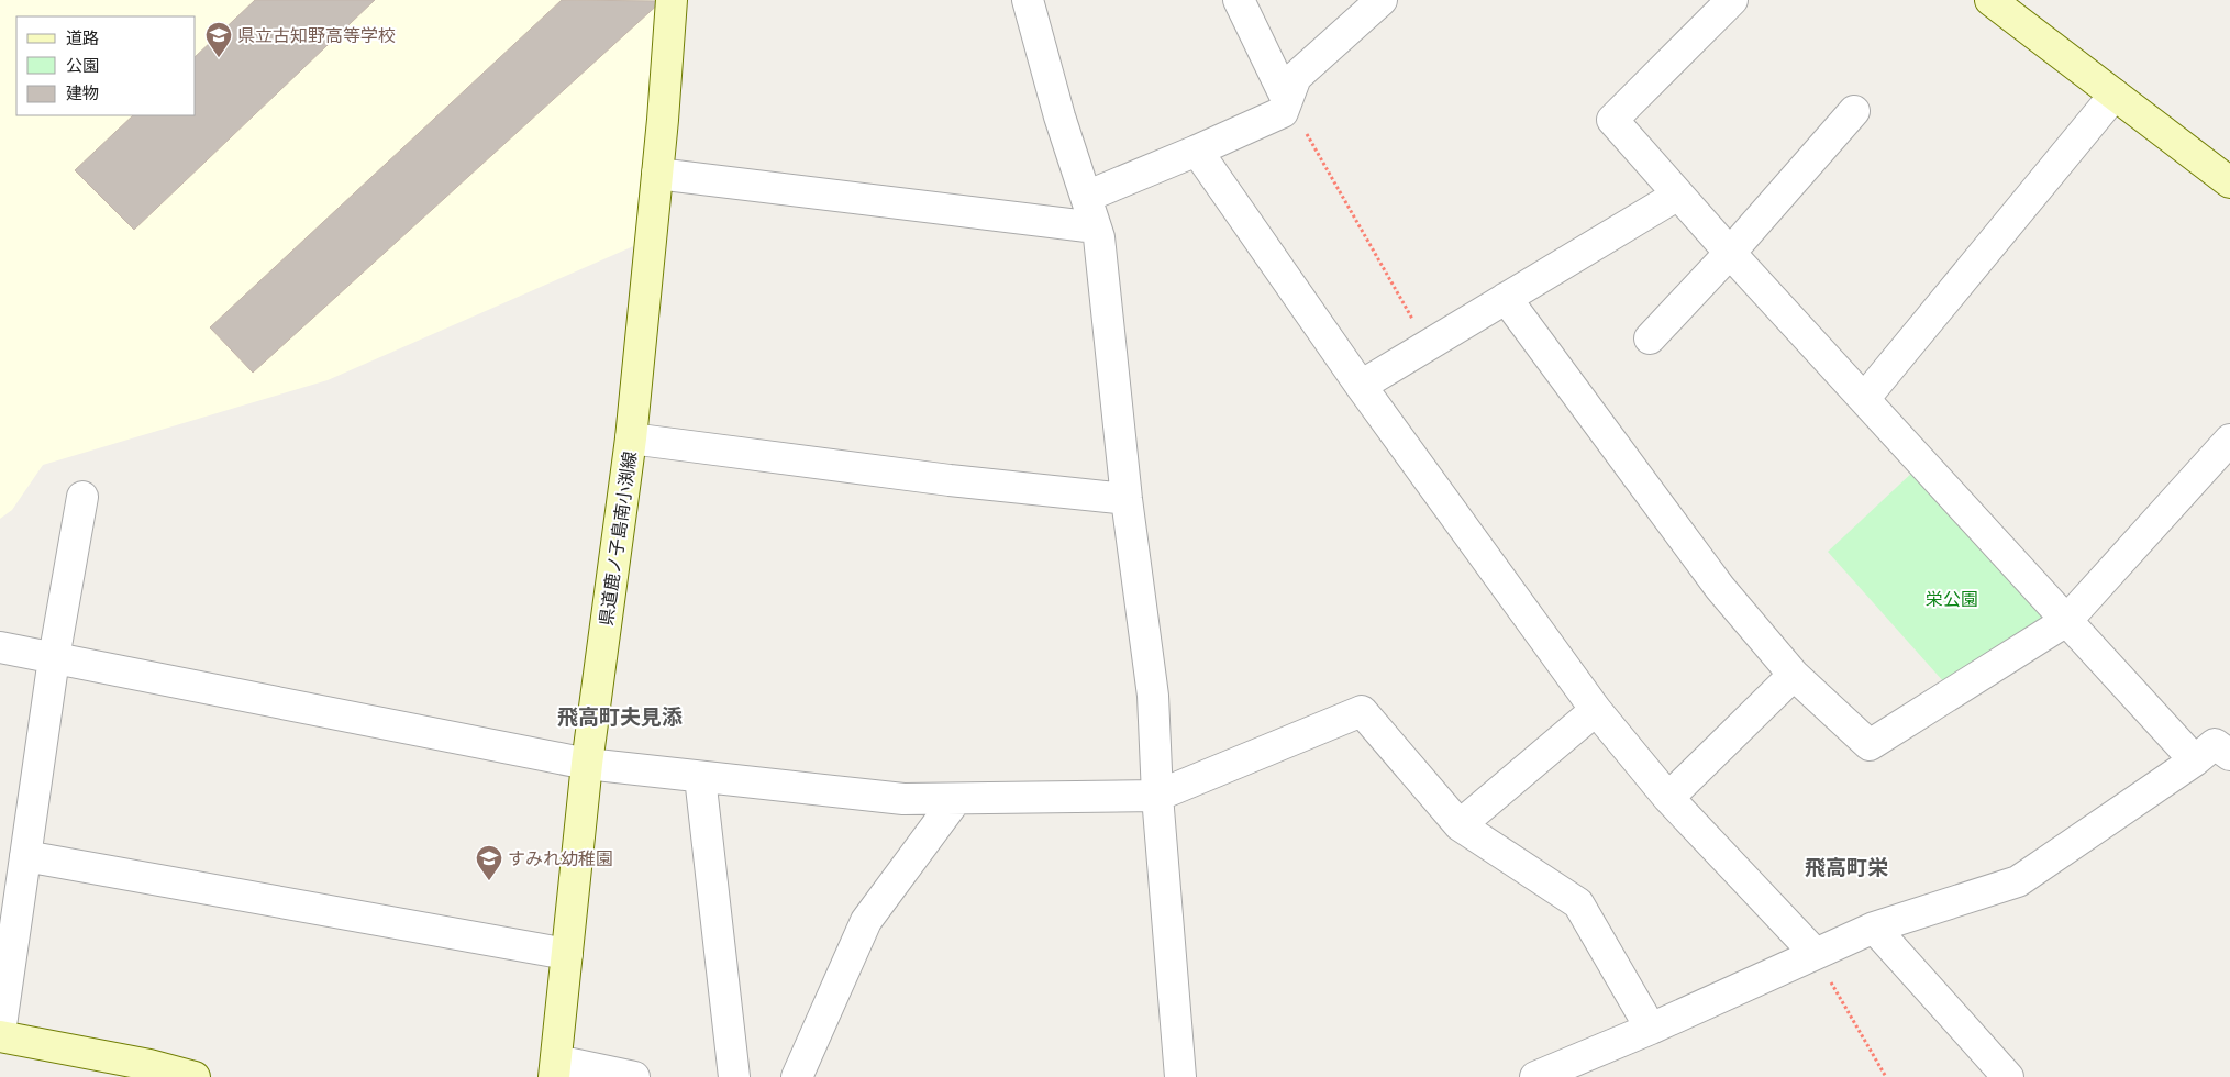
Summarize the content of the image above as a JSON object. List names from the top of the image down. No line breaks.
{"streets":{"main road":["県道鹿ノ子島南小渕線"]},"districts":["飛高町夫見添","飛高町栄"],"parks":["栄公園"],"places":{"school or university":["県立古知野高等学校","すみれ幼稚園"]},"legend":["道路","公園","建物"]}
